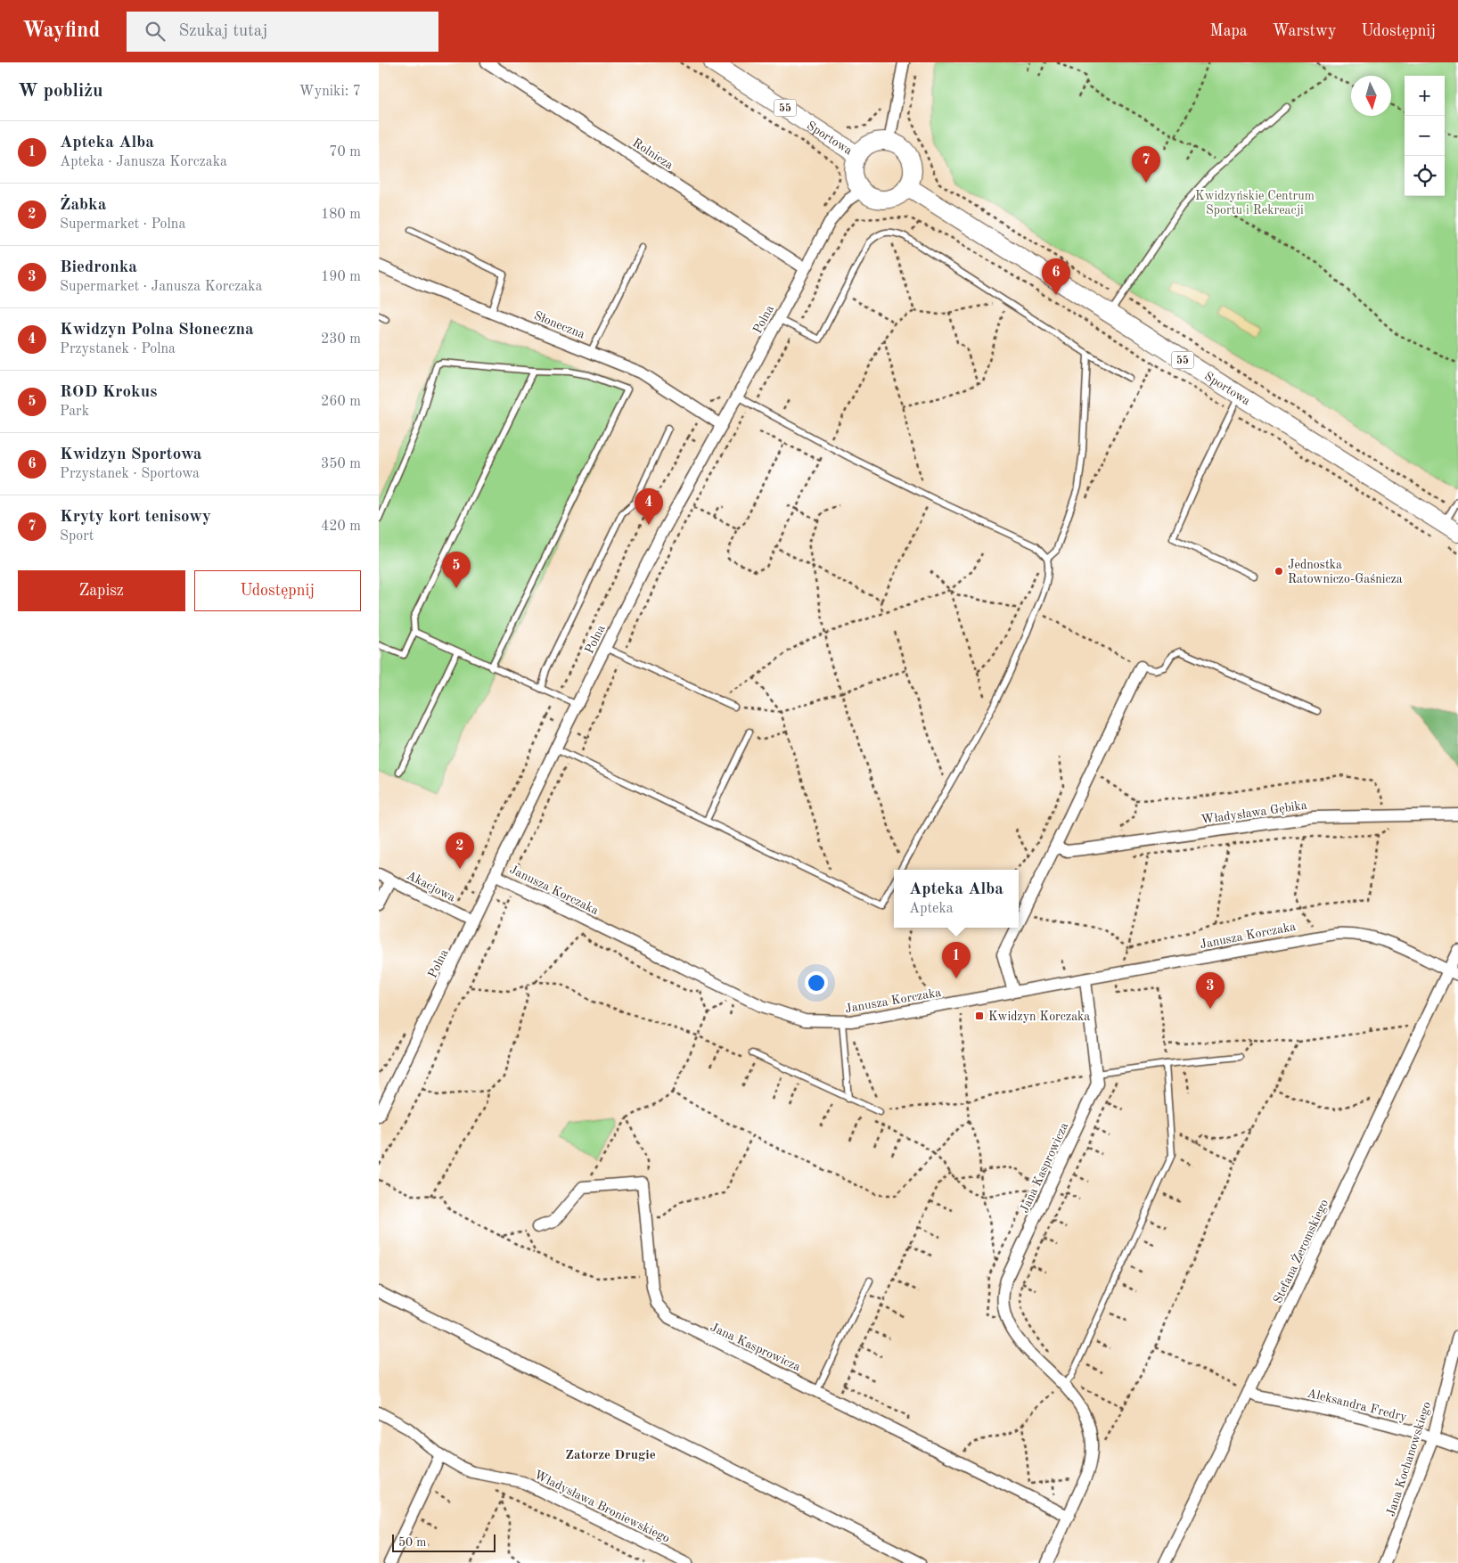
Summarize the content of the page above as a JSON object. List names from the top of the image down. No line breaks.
{"streets":{"main road":["55","Sportowa"],"street":["Rolnicza","Polna","Słoneczna","Władysława Gębika","Akacjowa","Janusza Korczaka","Jana Kasprowicza","Stefana Żeromskiego","Aleksandra Fredry","Jana Kochanowskiego","Władysława Broniewskiego"]},"crossings":[["Sportowa","Polna"],["Rolnicza","Polna"],["Polna","Słoneczna"],["Polna","Akacjowa"],["Polna","Janusza Korczaka"],["Janusza Korczaka","Jana Kasprowicza"],["Janusza Korczaka","Stefana Żeromskiego"],["Stefana Żeromskiego","Aleksandra Fredry"],["Aleksandra Fredry","Jana Kochanowskiego"]],"districts":["Zatorze Drugie"],"parks":["Kwidzyńskie Centrum Sportu i Rekreacji"],"places":{"other":["Jednostka Ratowniczo-Gaśnicza"],"transit":["Kwidzyn Korczaka"]},"scale_bar":"50 m","north":"bottom","page":{"header":"Wayfind","search":"Szukaj tutaj","nav":["Mapa","Warstwy","Udostępnij"],"heading":["W pobliżu","Wyniki: 7"],"map_buttons":["+","−"],"list":[{"mark":"1","name":"Apteka Alba","note":"Apteka · Janusza Korczaka","value":"70 m"},{"mark":"2","name":"Żabka","note":"Supermarket · Polna","value":"180 m"},{"mark":"3","name":"Biedronka","note":"Supermarket · Janusza Korczaka","value":"190 m"},{"mark":"4","name":"Kwidzyn Polna Słoneczna","note":"Przystanek · Polna","value":"230 m"},{"mark":"5","name":"ROD Krokus","note":"Park","value":"260 m"},{"mark":"6","name":"Kwidzyn Sportowa","note":"Przystanek · Sportowa","value":"350 m"},{"mark":"7","name":"Kryty kort tenisowy","note":"Sport","value":"420 m"}],"pins":["7","6","4","5","2","1","3"],"buttons":["Zapisz","Udostępnij"],"popup":["Apteka Alba","Apteka"],"scale":"50 m"}}
